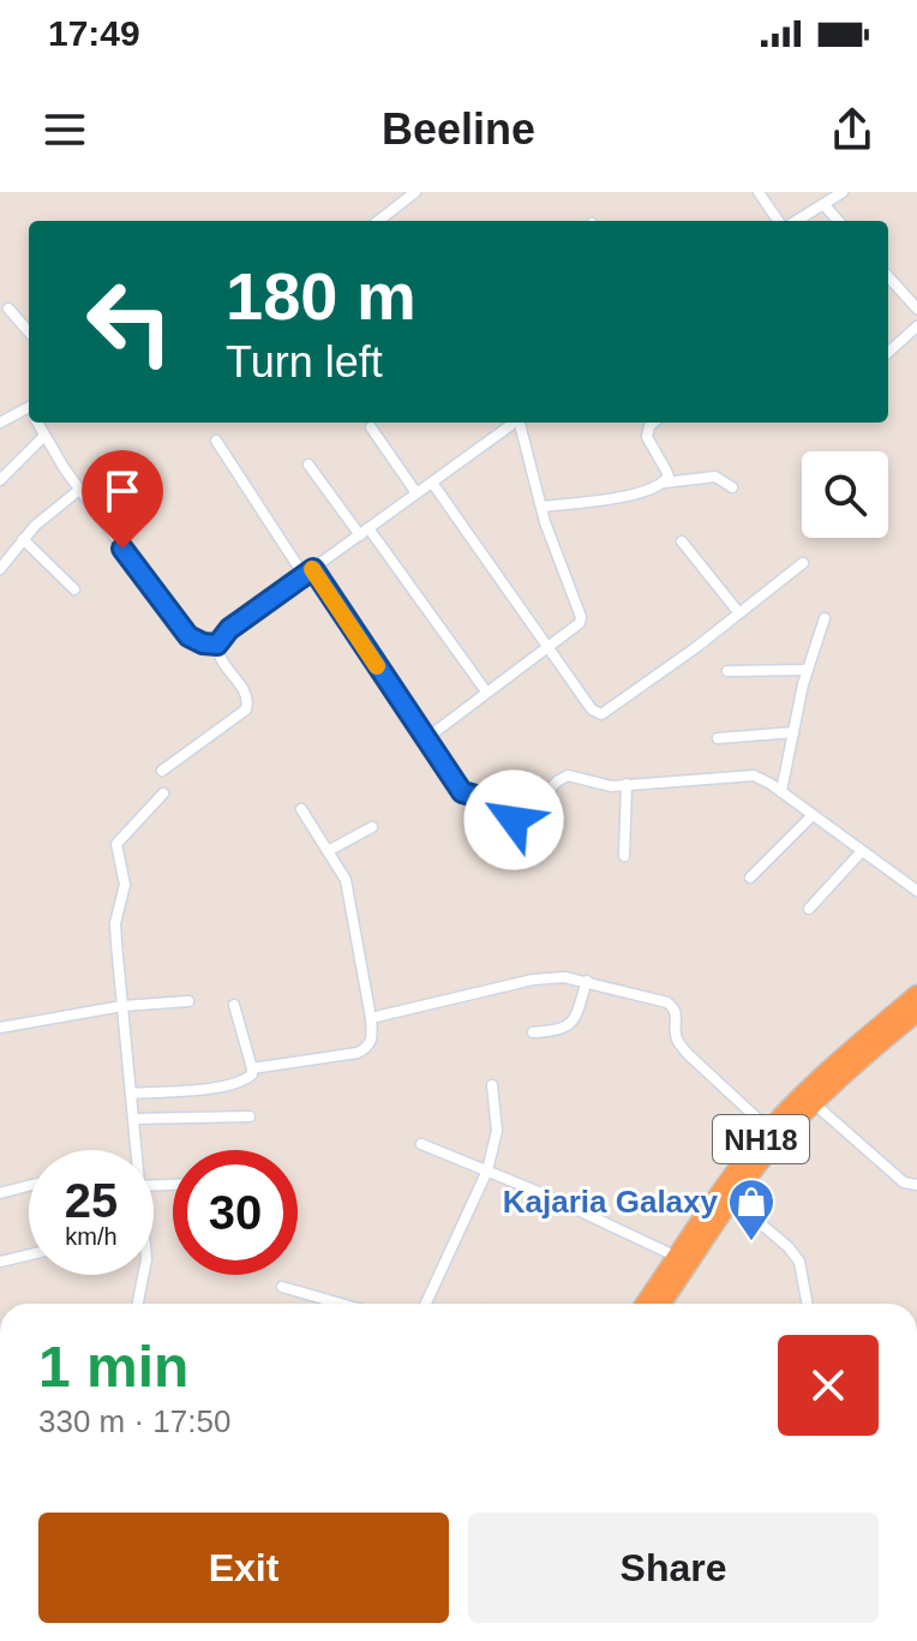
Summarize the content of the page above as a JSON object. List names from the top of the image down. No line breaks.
{"streets":{"highway":["NH18"]},"places":{"shop":["Kajaria Galaxy"]},"page":{"status":"17:49","header":"Beeline","turn":["180 m","Turn left"],"speed":"25 km/h","limit":"30","heading":["1 min","330 m · 17:50"],"buttons":["Exit","Share"]}}
